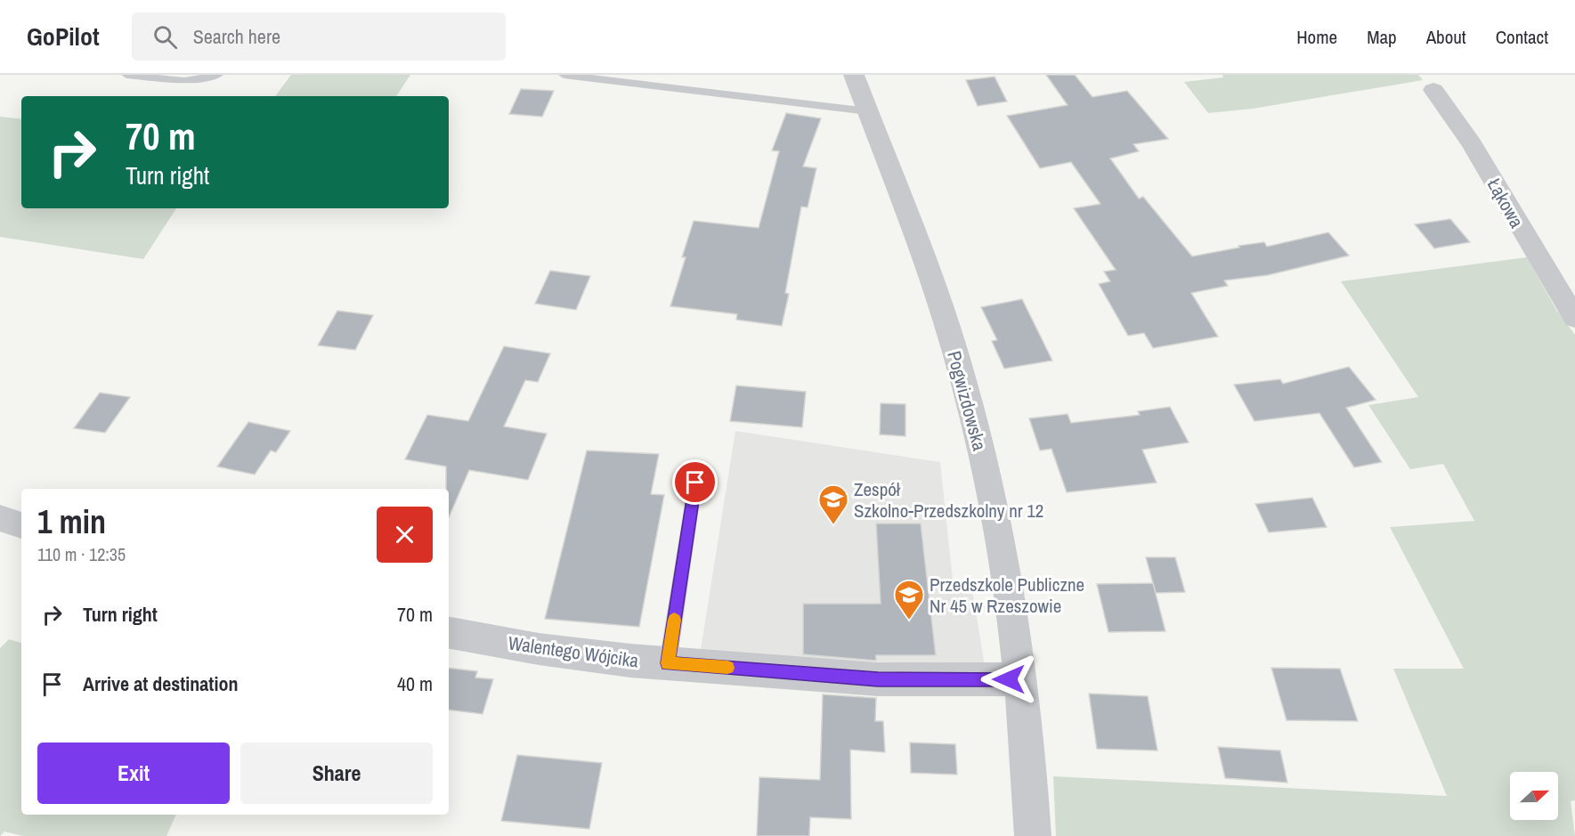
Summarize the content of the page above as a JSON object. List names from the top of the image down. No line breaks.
{"streets":{"street":["Łąkowa","Pogwizdowska","Walentego Wójcika"]},"crossings":[["Pogwizdowska","Walentego Wójcika"]],"places":{"school or university":["Zespół Szkolno-Przedszkolny nr 12","Przedszkole Publiczne Nr 45 w Rzeszowie"]},"north":"right","page":{"header":"GoPilot","search":"Search here","nav":["Home","Map","About","Contact"],"turn":["70 m","Turn right"],"heading":["1 min","110 m · 12:35"],"list":[{"name":"Turn right","value":"70 m"},{"name":"Arrive at destination","value":"40 m"}],"buttons":["Exit","Share"]}}
